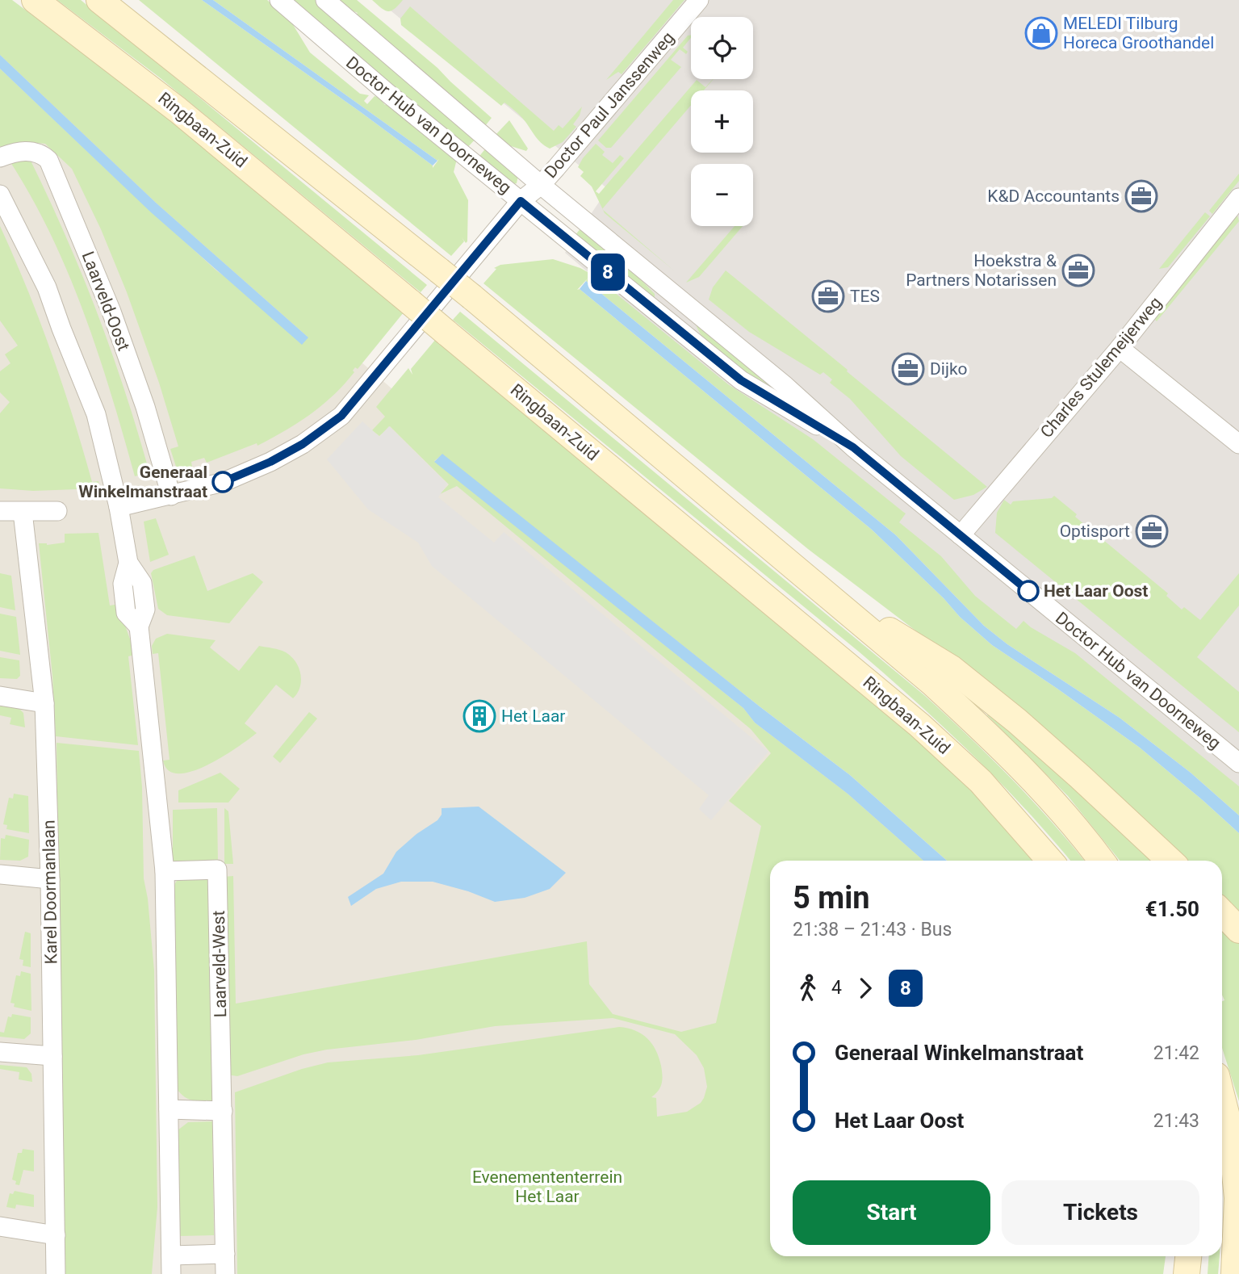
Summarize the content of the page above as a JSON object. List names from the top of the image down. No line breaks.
{"streets":{"main road":["Ringbaan-Zuid"],"street":["Doctor Paul Janssenweg","Doctor Hub van Doorneweg","Laarveld-Oost","Charles Stulemeijerweg","Karel Doormanlaan","Laarveld-West"]},"crossings":[["Doctor Paul Janssenweg","Doctor Hub van Doorneweg"],["Doctor Hub van Doorneweg","Charles Stulemeijerweg"]],"parks":["Evenemententerrein Het Laar"],"places":{"shop":["MELEDI Tilburg Horeca Groothandel"],"office":["K&D Accountants","Hoekstra & Partners Notarissen","TES","Dijko","Optisport"],"other":["Generaal Winkelmanstraat","Het Laar Oost"],"building":["Het Laar"]},"lines":["bus line 8"],"page":{"on_map":"8","map_buttons":["+","−"],"heading":["5 min","21:38 – 21:43 · Bus","€1.50"],"legs":["4","8"],"list":[{"name":"Generaal Winkelmanstraat","value":"21:42"},{"name":"Het Laar Oost","value":"21:43"}],"buttons":["Start","Tickets"]}}
